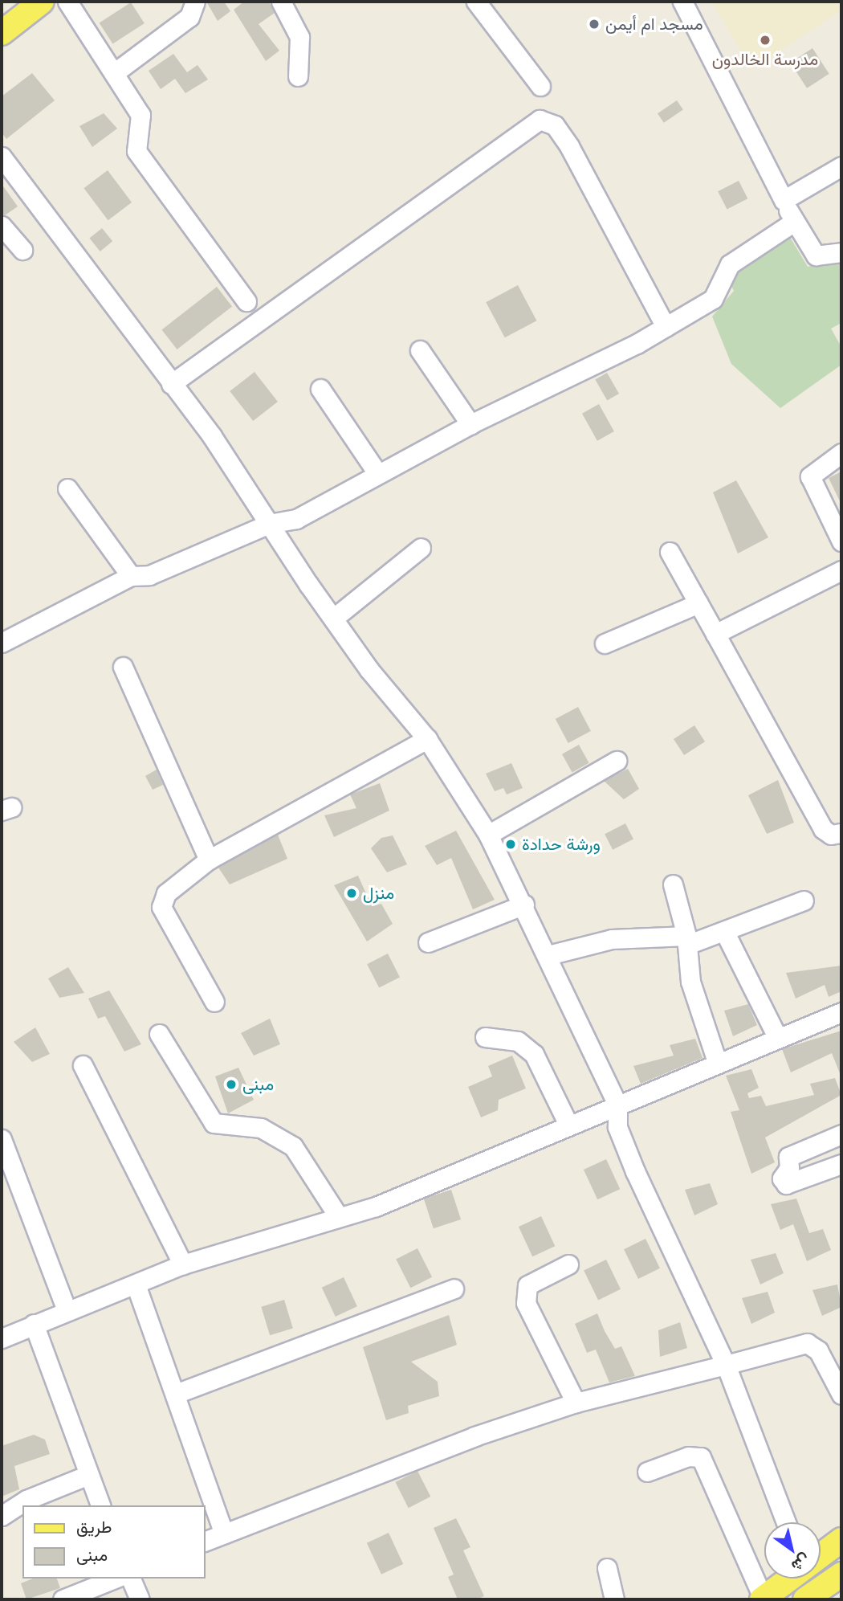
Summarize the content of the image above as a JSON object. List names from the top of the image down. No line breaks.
{"places":["مسجد ام أيمن","مدرسة الخالدون","ورشة حدادة","منزل","مبنى"],"legend":["طريق","مبنى"],"north":"bottom right"}
